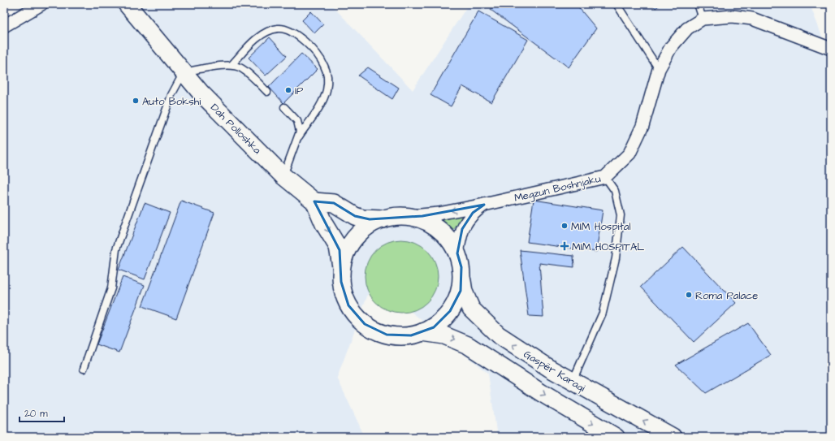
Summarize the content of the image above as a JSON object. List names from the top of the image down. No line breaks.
{"streets":{"main road":["Dah Polloshka","Gaspër Karaqi"],"street":["Megzun Boshnjaku"]},"places":{"other":["IP","Auto Bokshi","MIM Hospital","Roma Palace"],"health":["MIM HOSPITAL"]},"scale_bar":"20 m"}
